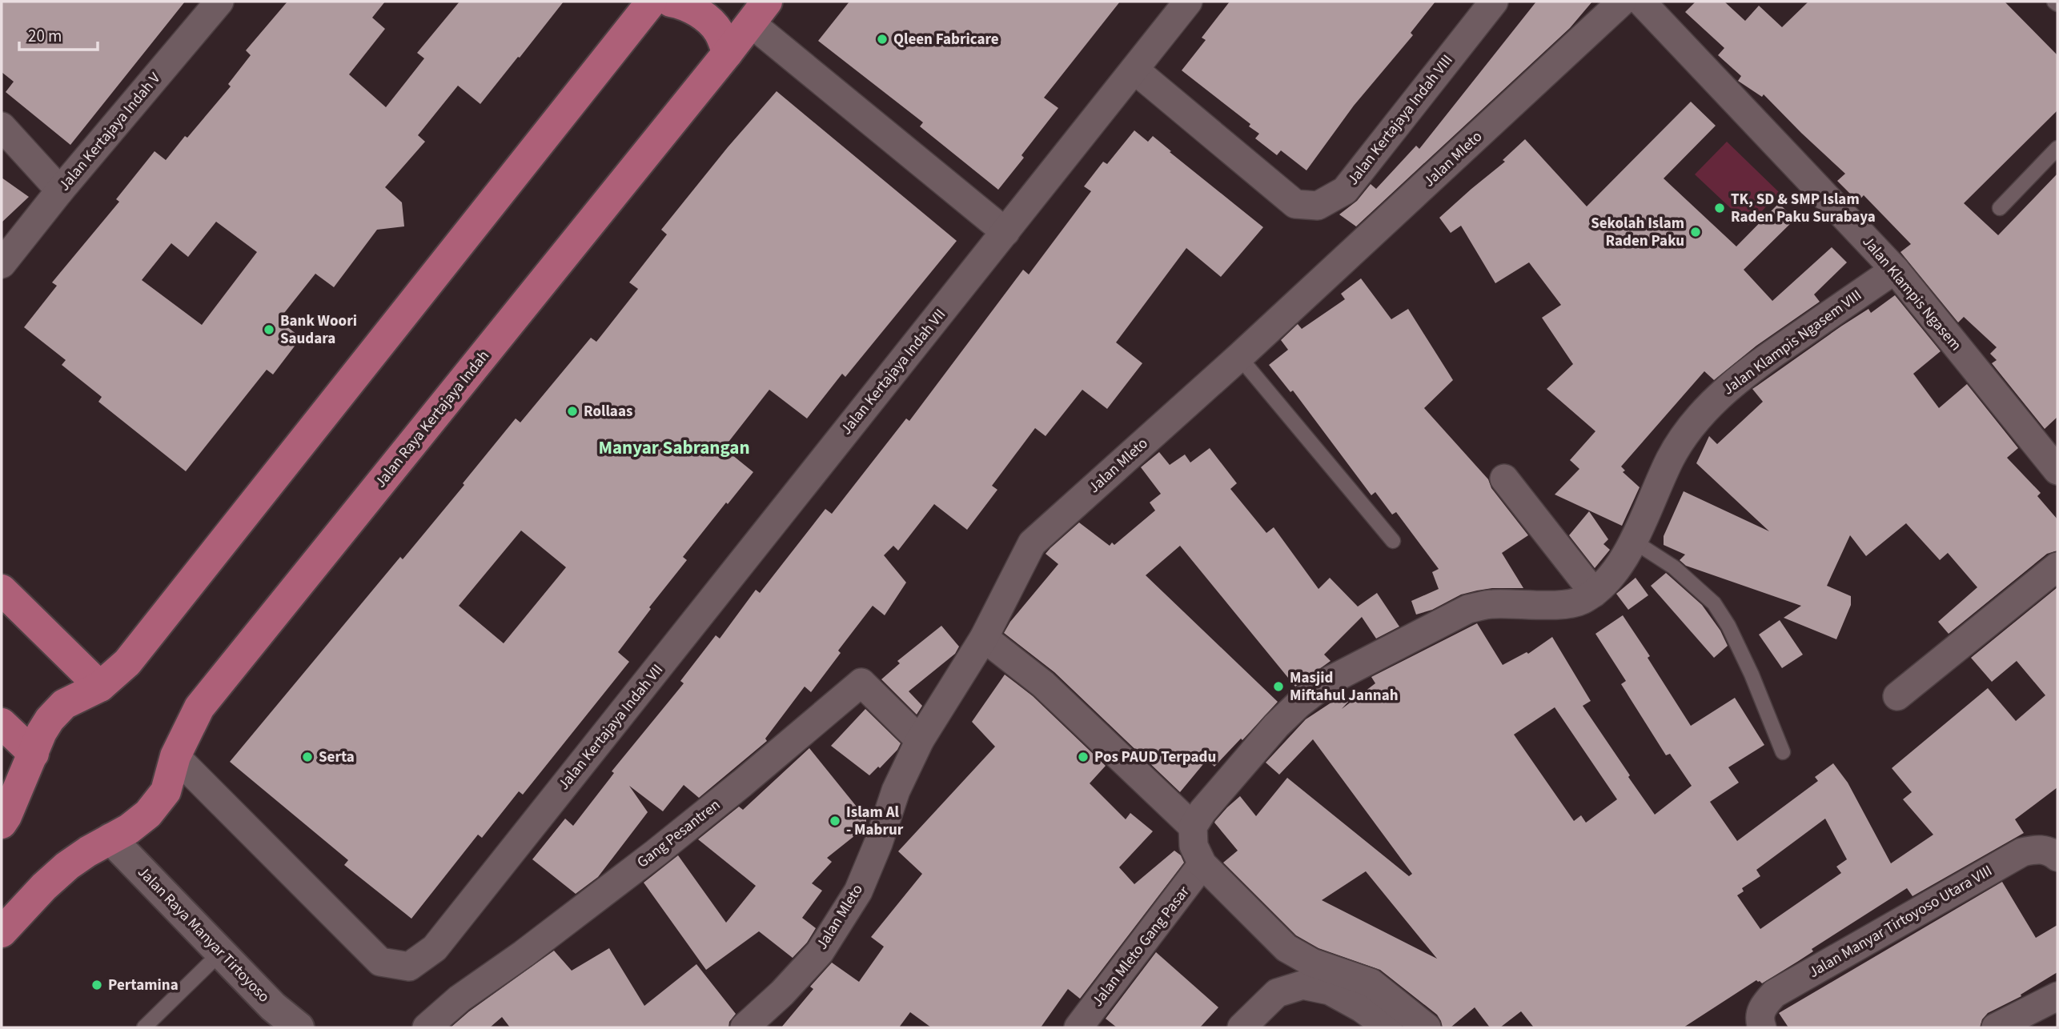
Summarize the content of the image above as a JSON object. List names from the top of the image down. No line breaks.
{"streets":{"main road":["Jalan Raya Kertajaya Indah"],"street":["Jalan Kertajaya Indah VIII","Jalan Kertajaya Indah V","Jalan Mleto","Jalan Klampis Ngasem","Jalan Klampis Ngasem VIII","Jalan Kertajaya Indah VII","Gang Pesantren","Jalan Manyar Tirtoyoso Utara VIII","Jalan Raya Manyar Tirtoyoso","Jalan Mleto Gang Pasar"]},"crossings":[["Jalan Kertajaya Indah VIII","Jalan Kertajaya Indah VII"],["Jalan Mleto","Gang Pesantren"],["Jalan Klampis Ngasem","Jalan Klampis Ngasem VIII"],["Jalan Kertajaya Indah VII","Jalan Raya Kertajaya Indah"],["Jalan Raya Kertajaya Indah","Jalan Raya Manyar Tirtoyoso"]],"districts":["Manyar Sabrangan"],"places":["Qleen Fabricare","TK, SD & SMP Islam Raden Paku Surabaya","Sekolah Islam Raden Paku","Bank Woori Saudara","Rollaas","Masjid Miftahul Jannah","Serta","Pos PAUD Terpadu","Islam Al - Mabrur","Pertamina"],"scale_bar":"20 m"}
